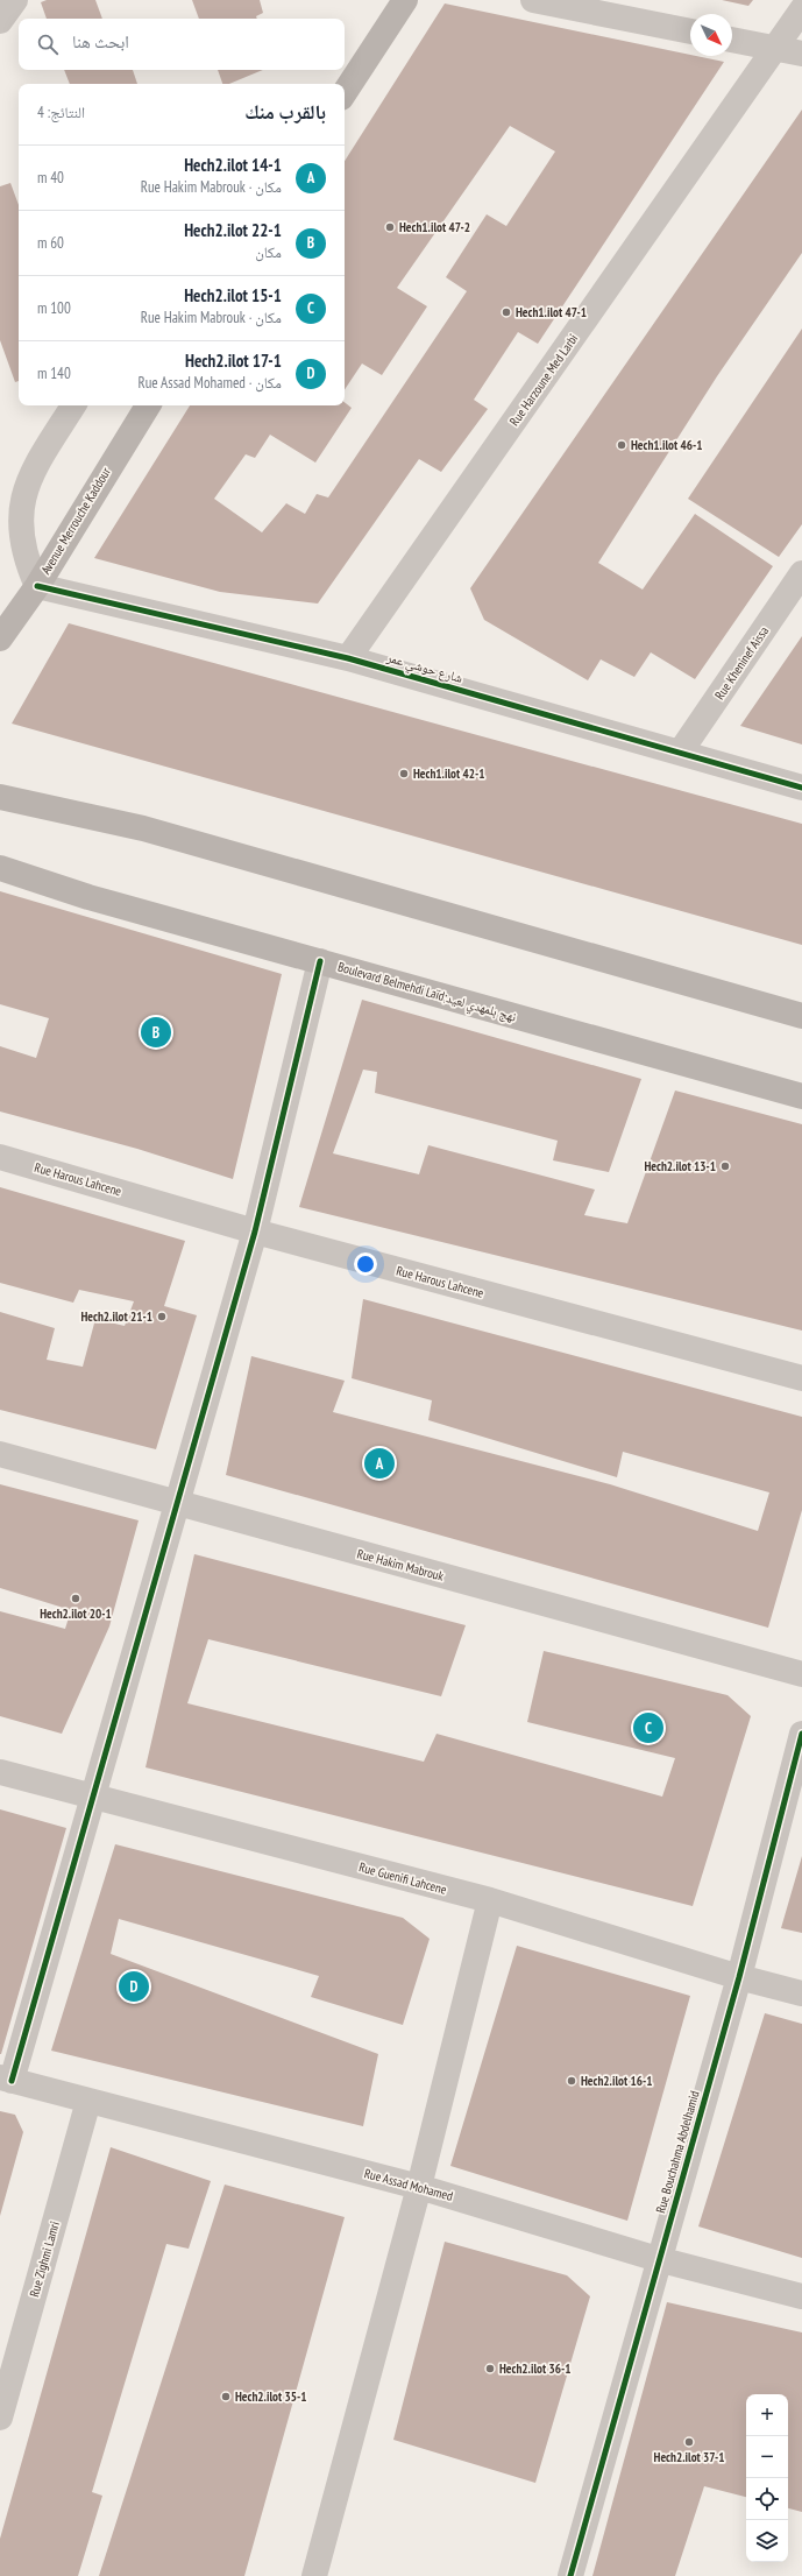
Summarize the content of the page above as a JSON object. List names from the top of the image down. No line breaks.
{"streets":{"main road":["Avenue Merrouche Kaddour","Boulevard Belmehdi Laïd;نهج بلمهدي لعيد"],"street":["Rue Harzoune Med Larbi","Rue Kheninef Aissa","شارع حوشي عمر","Rue Harous Lahcene","Rue Hakim Mabrouk","Rue Guenifi Lahcene","Rue Bouchahma Abdelhamid","Rue Assad Mohamed","Rue Zighmi Lamri"]},"crossings":[["Rue Harzoune Med Larbi","شارع حوشي عمر"],["Avenue Merrouche Kaddour","شارع حوشي عمر"],["Rue Kheninef Aissa","شارع حوشي عمر"],["Rue Guenifi Lahcene","Rue Bouchahma Abdelhamid"],["Rue Bouchahma Abdelhamid","Rue Assad Mohamed"],["Rue Assad Mohamed","Rue Zighmi Lamri"]],"places":["Hech1.ilot 47-2","Hech1.ilot 47-1","Hech1.ilot 46-1","Hech1.ilot 42-1","Hech2.ilot 13-1","Hech2.ilot 21-1","Hech2.ilot 20-1","Hech2.ilot 16-1","Hech2.ilot 36-1","Hech2.ilot 35-1","Hech2.ilot 37-1"],"north":"bottom right","page":{"search":"ابحث هنا","heading":["بالقرب منك","النتائج: 4"],"list":[{"mark":"A","name":"Hech2.ilot 14-1","note":"مكان · Rue Hakim Mabrouk","value":"40 m"},{"mark":"B","name":"Hech2.ilot 22-1","note":"مكان","value":"60 m"},{"mark":"C","name":"Hech2.ilot 15-1","note":"مكان · Rue Hakim Mabrouk","value":"100 m"},{"mark":"D","name":"Hech2.ilot 17-1","note":"مكان · Rue Assad Mohamed","value":"140 m"}],"pins":["B","A","C","D"],"map_buttons":["+","−"]}}
